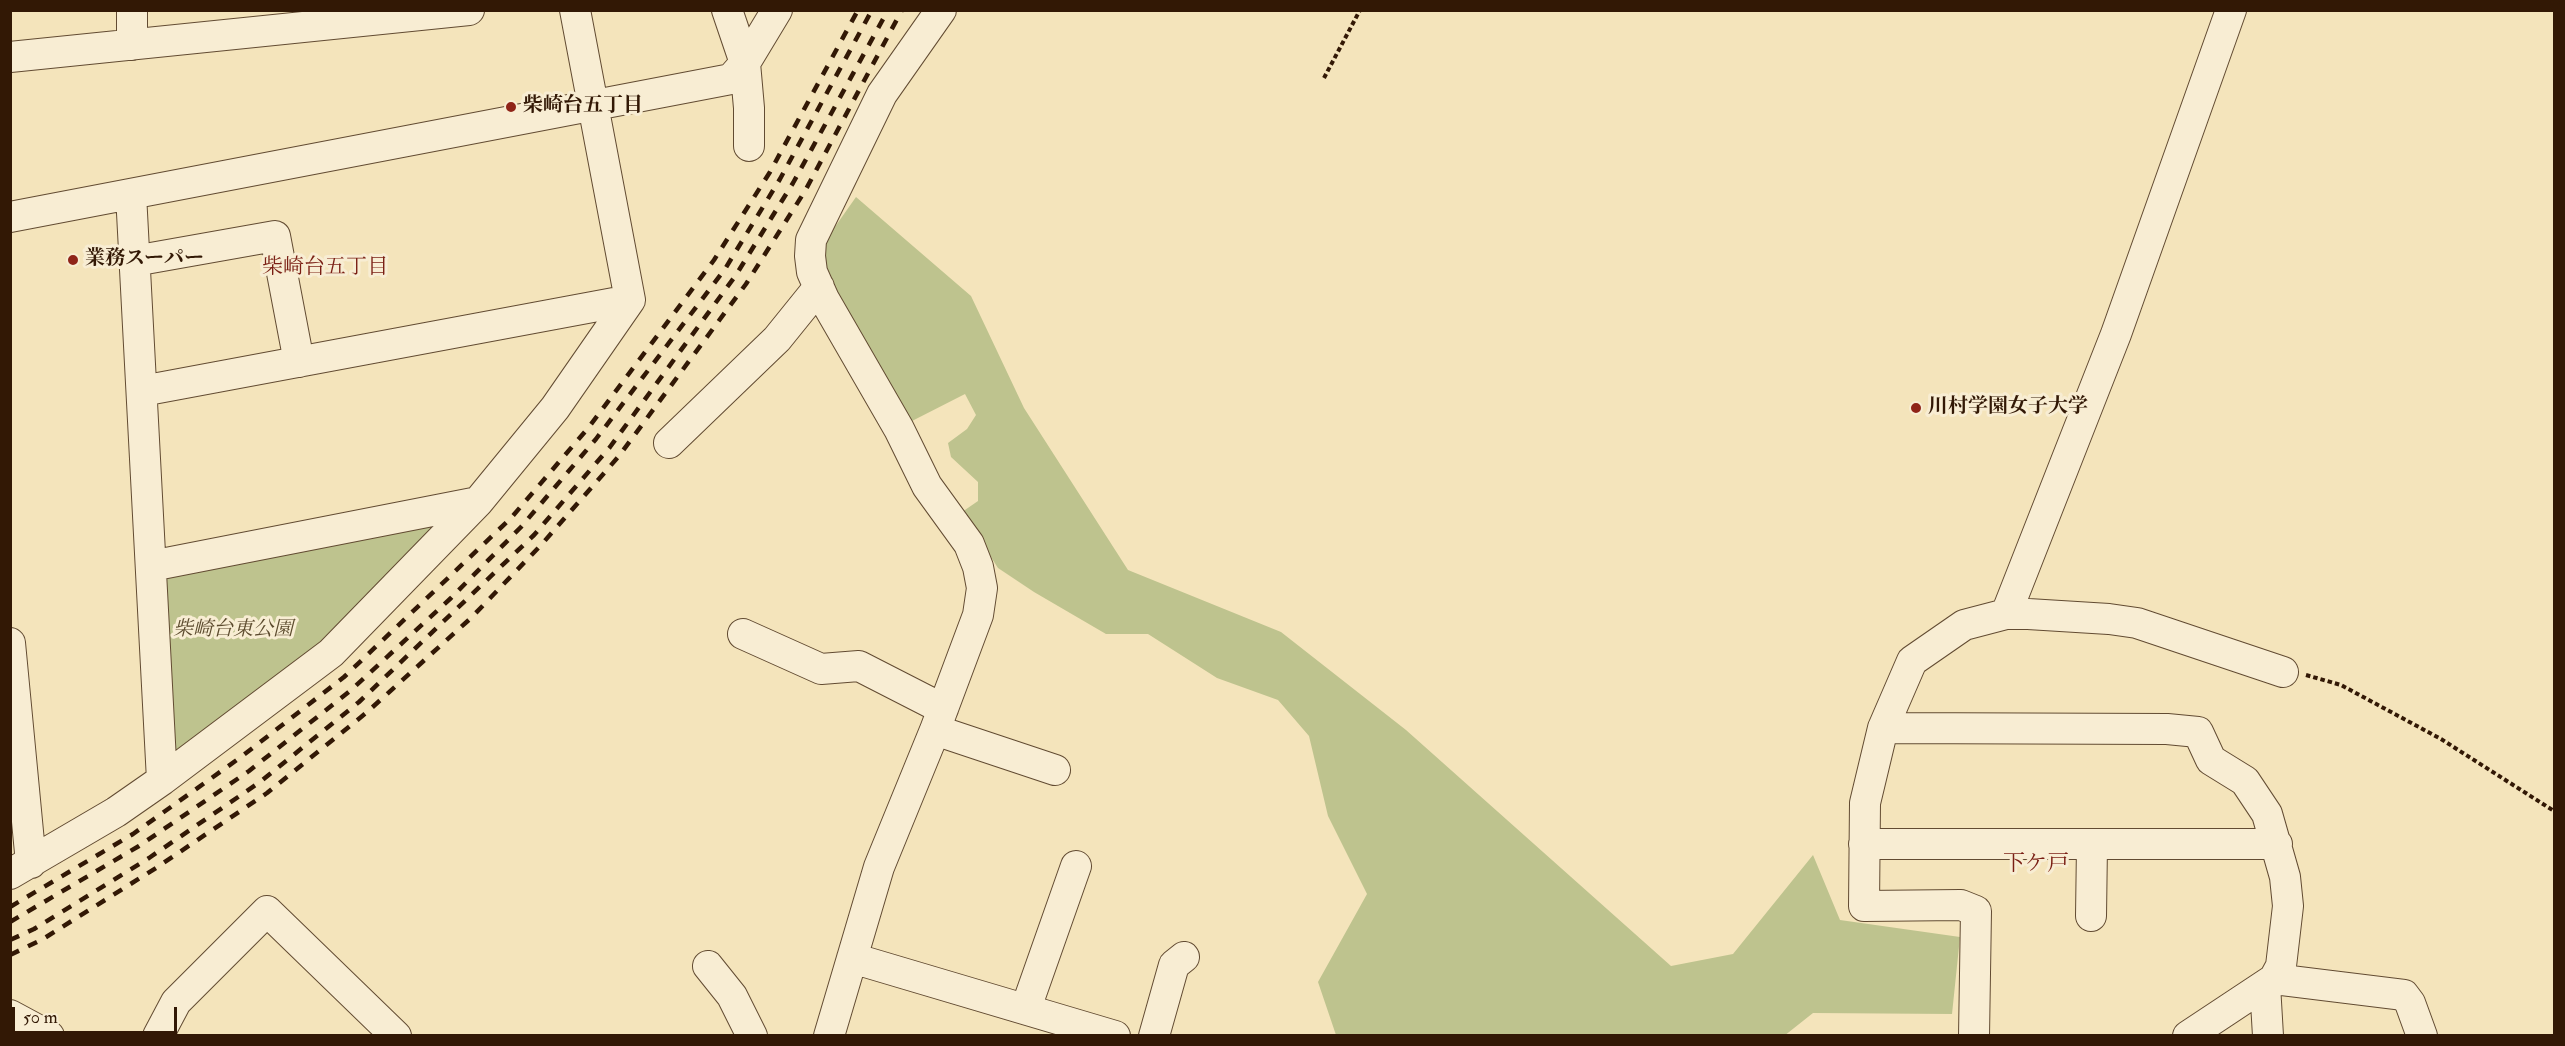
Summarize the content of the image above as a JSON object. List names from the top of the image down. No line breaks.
{"districts":["柴崎台五丁目","下ケ戸"],"parks":["柴崎台東公園"],"places":["柴崎台五丁目","業務スーパー","川村学園女子大学"],"scale_bar":"50 m"}
